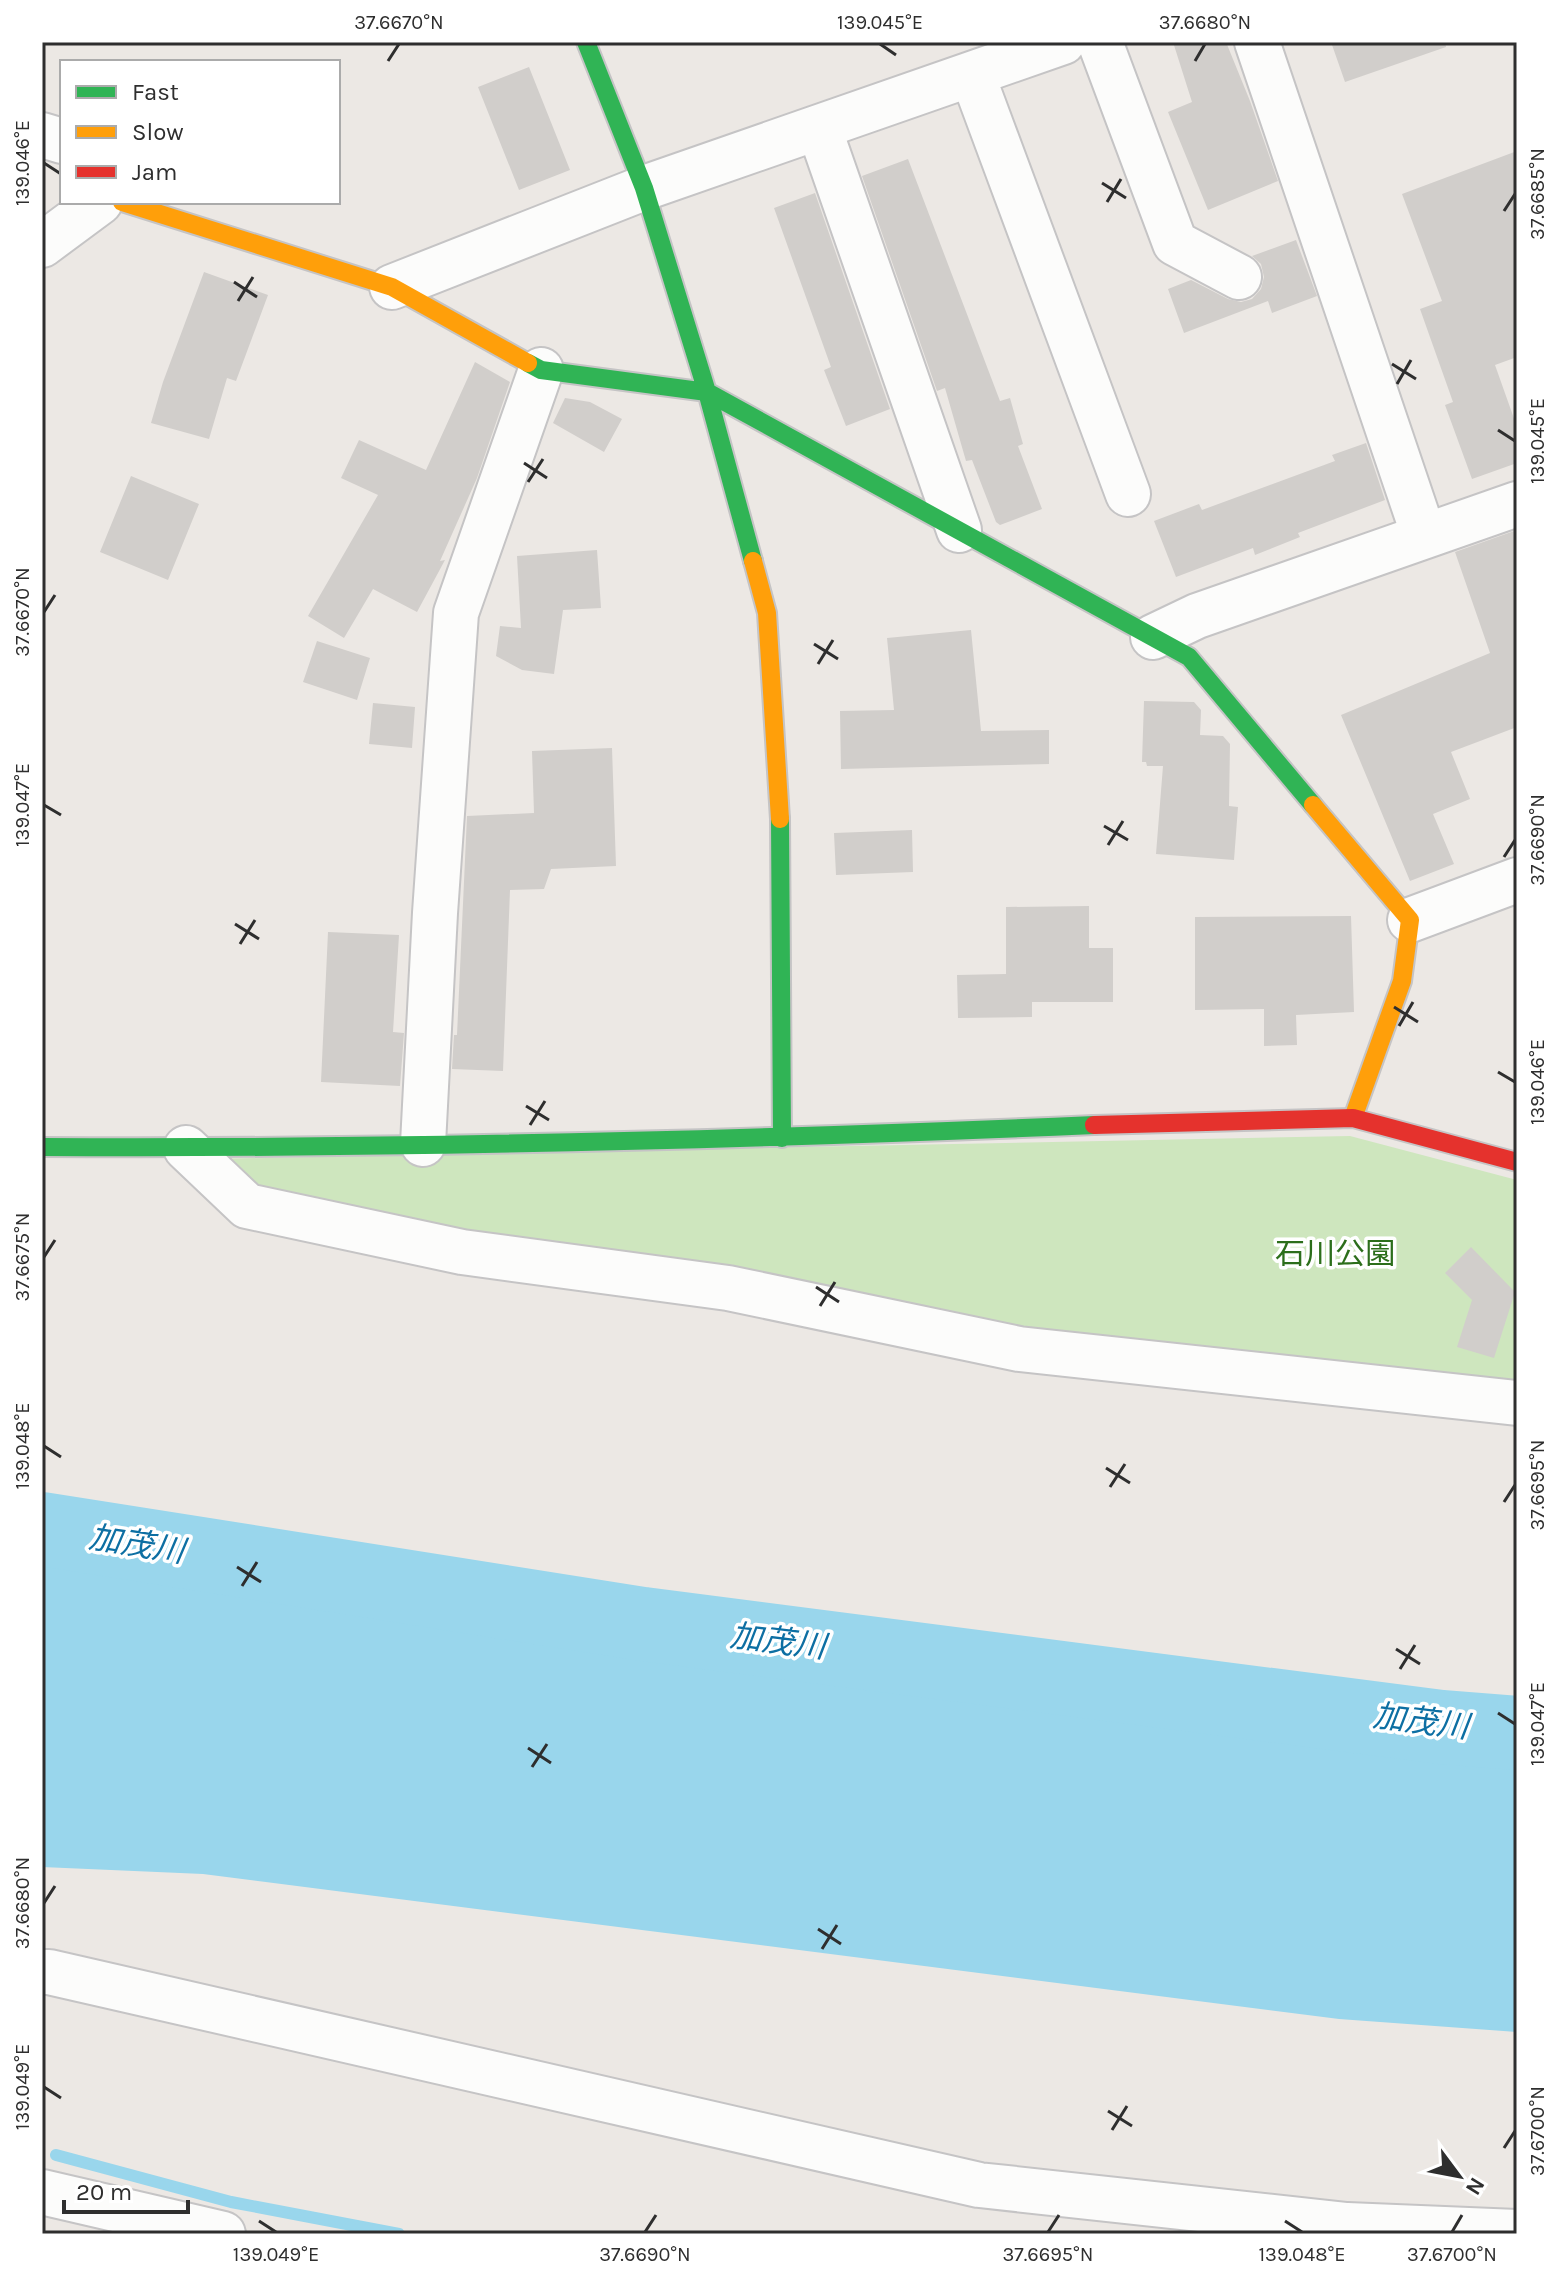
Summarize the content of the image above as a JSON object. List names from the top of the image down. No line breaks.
{"water":["加茂川"],"parks":["石川公園"],"legend":["Fast","Slow","Jam"],"scale_bar":"20 m","north":"bottom right","coordinates":["37.6670°N","139.045°E","37.6680°N","139.046°E","37.6685°N","139.047°E","37.6690°N","37.6675°N","139.048°E","37.6695°N","139.049°E","37.6700°N"]}
